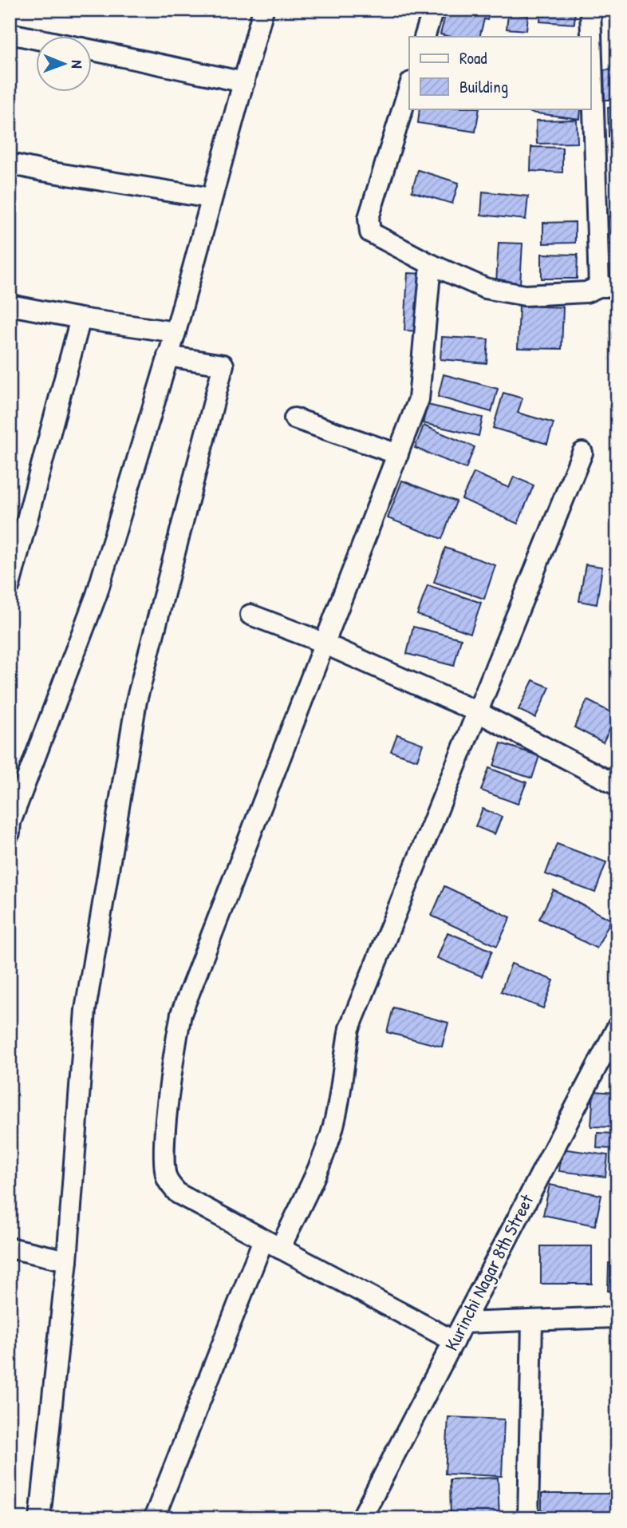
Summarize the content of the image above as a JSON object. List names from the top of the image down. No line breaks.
{"streets":{"street":["Kurinchi Nagar 8th Street"]},"legend":["Road","Building"],"north":"right"}
